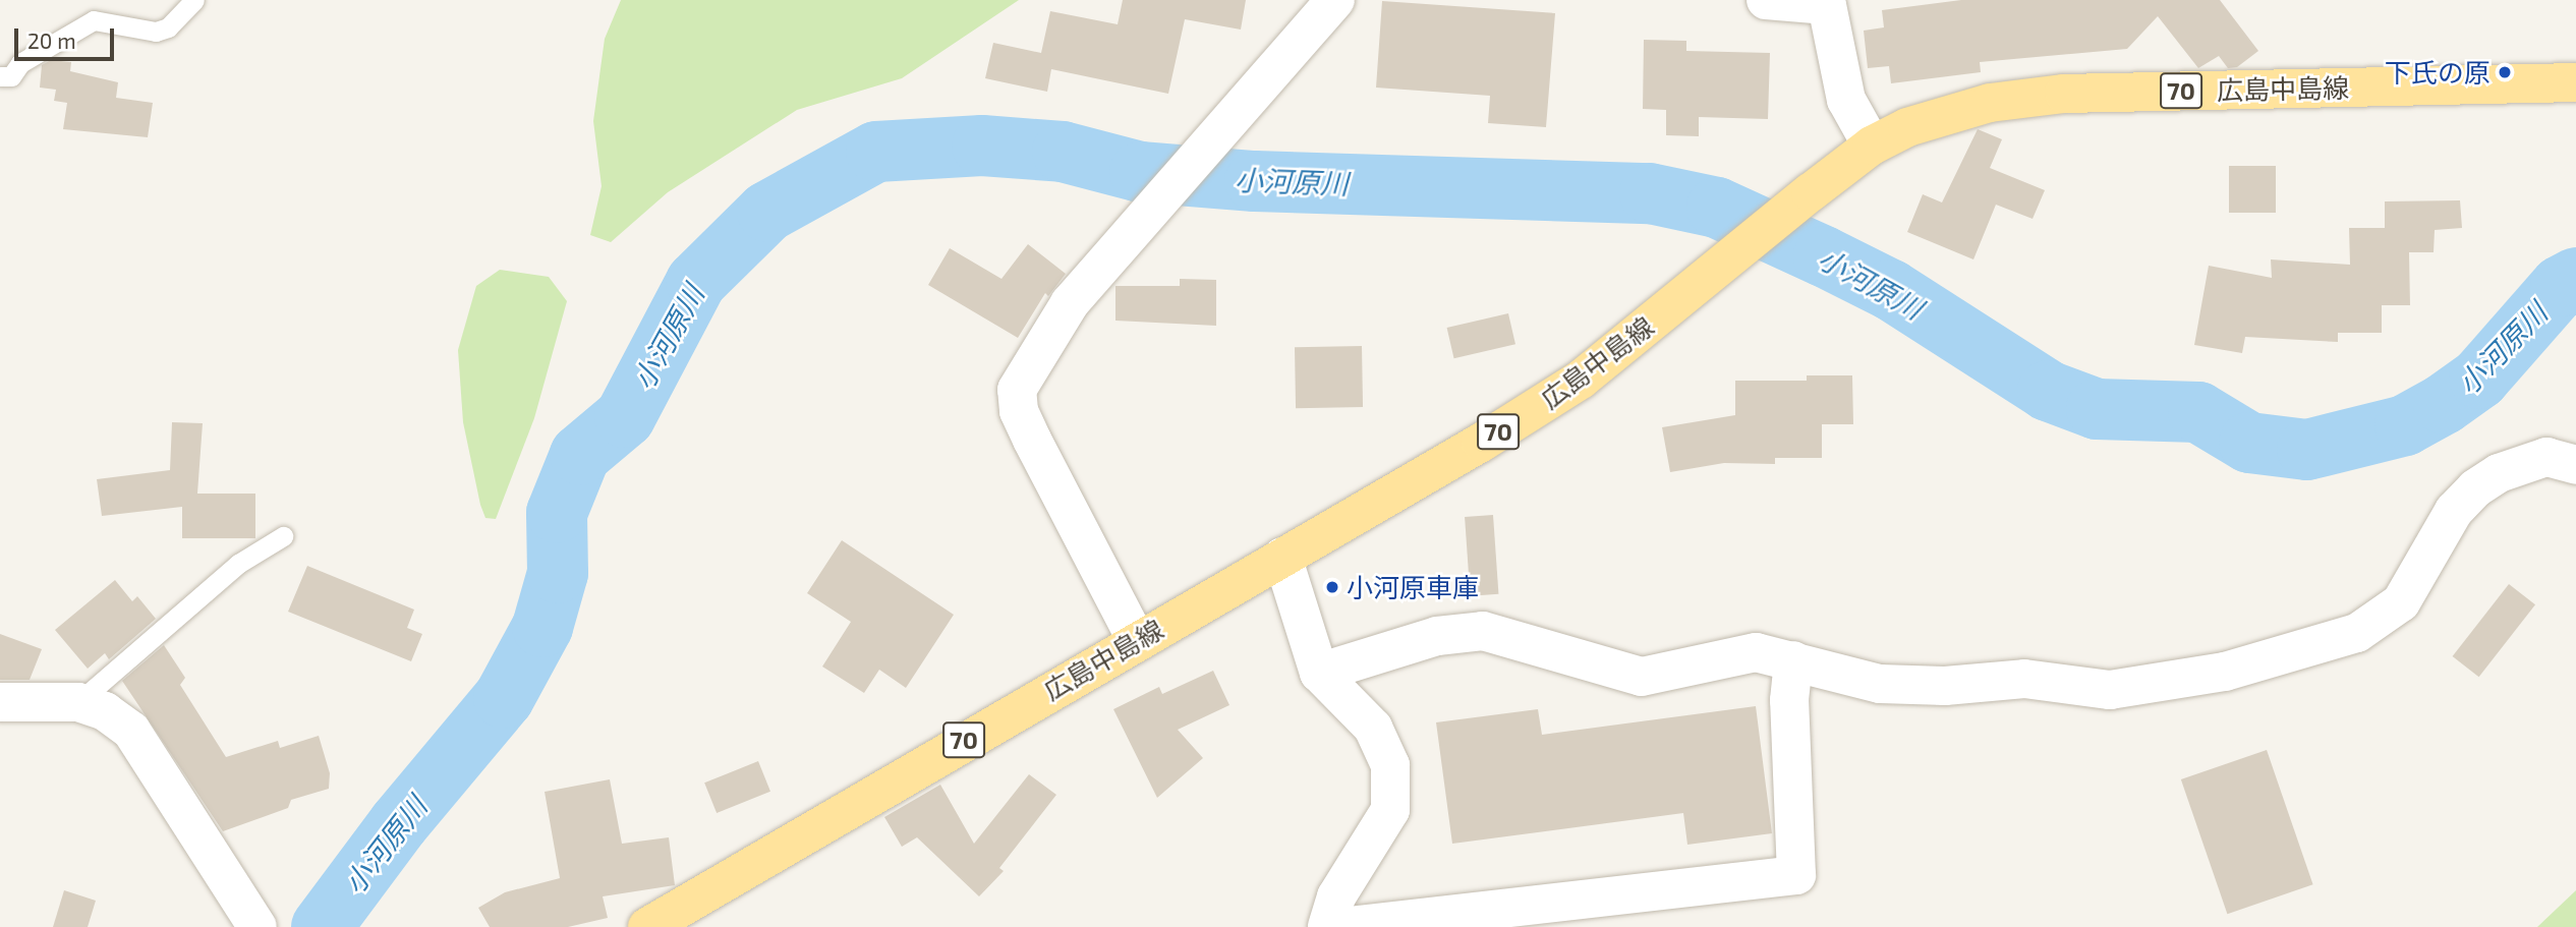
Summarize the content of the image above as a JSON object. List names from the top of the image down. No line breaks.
{"streets":{"main road":["広島中島線","70"]},"water":["小河原川"],"places":["下氏の原","小河原車庫"],"scale_bar":"20 m"}
